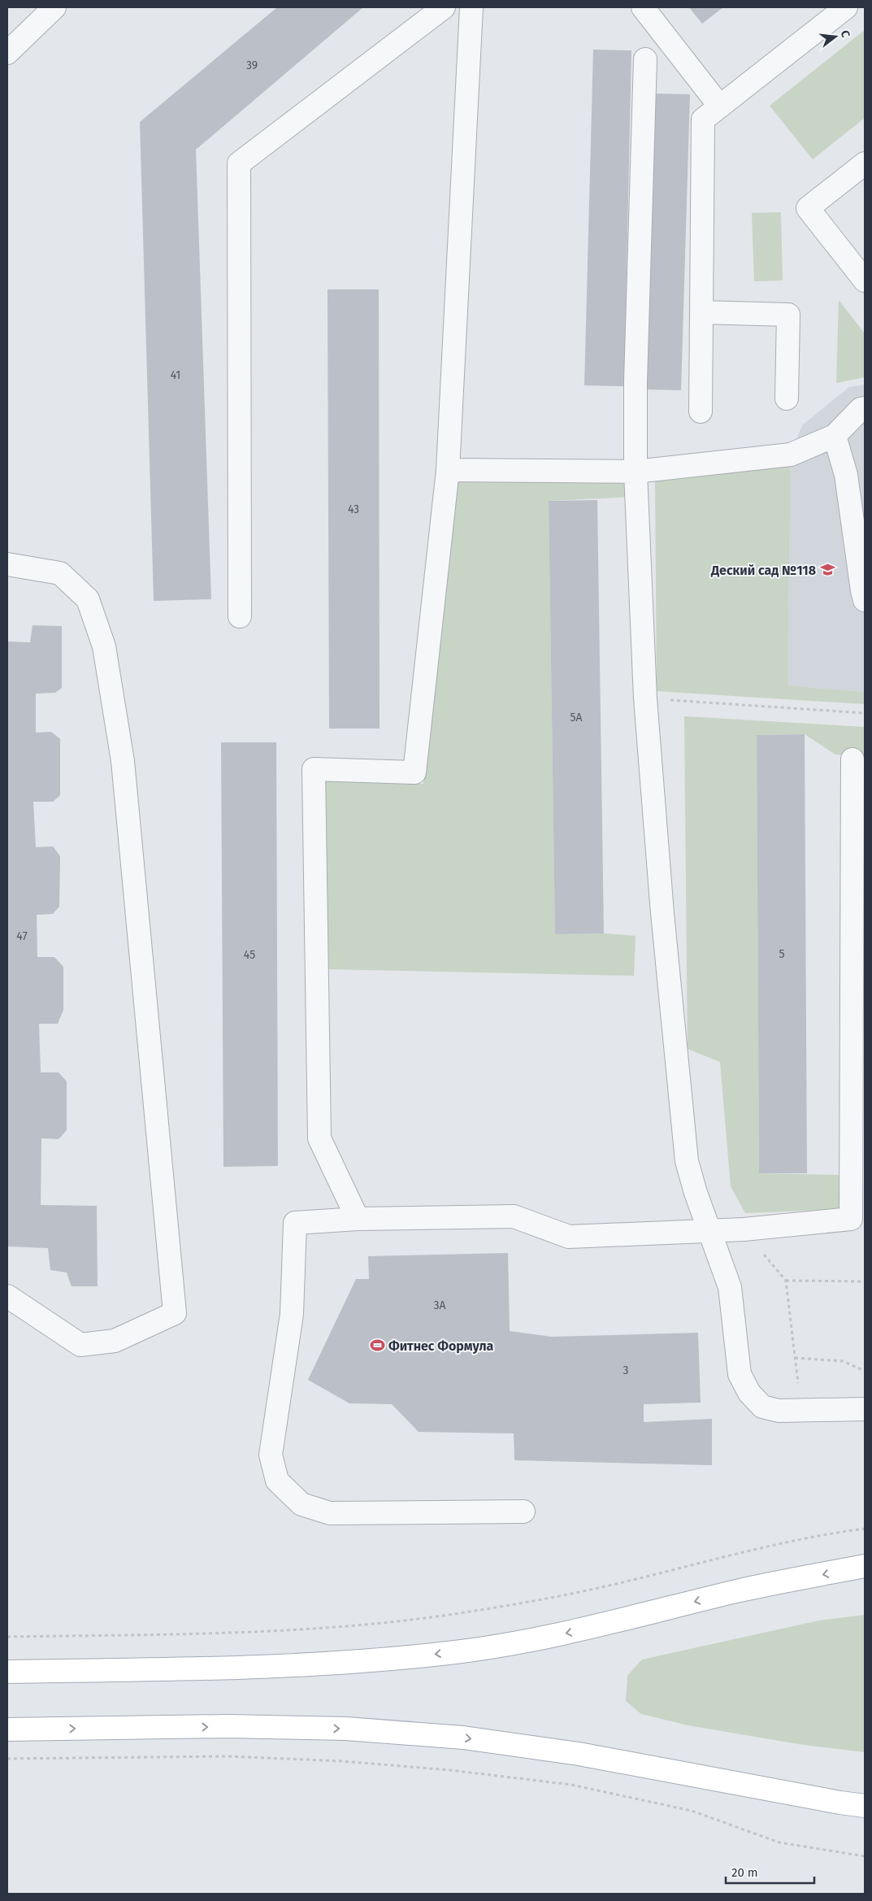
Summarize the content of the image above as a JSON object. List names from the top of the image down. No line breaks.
{"places":{"school or university":["Деский сад №118"],"sports":["Фитнес Формула"]},"house_numbers":["39","41","43","5А","47","5","45","3А","3"],"scale_bar":"20 m","north":"right"}
